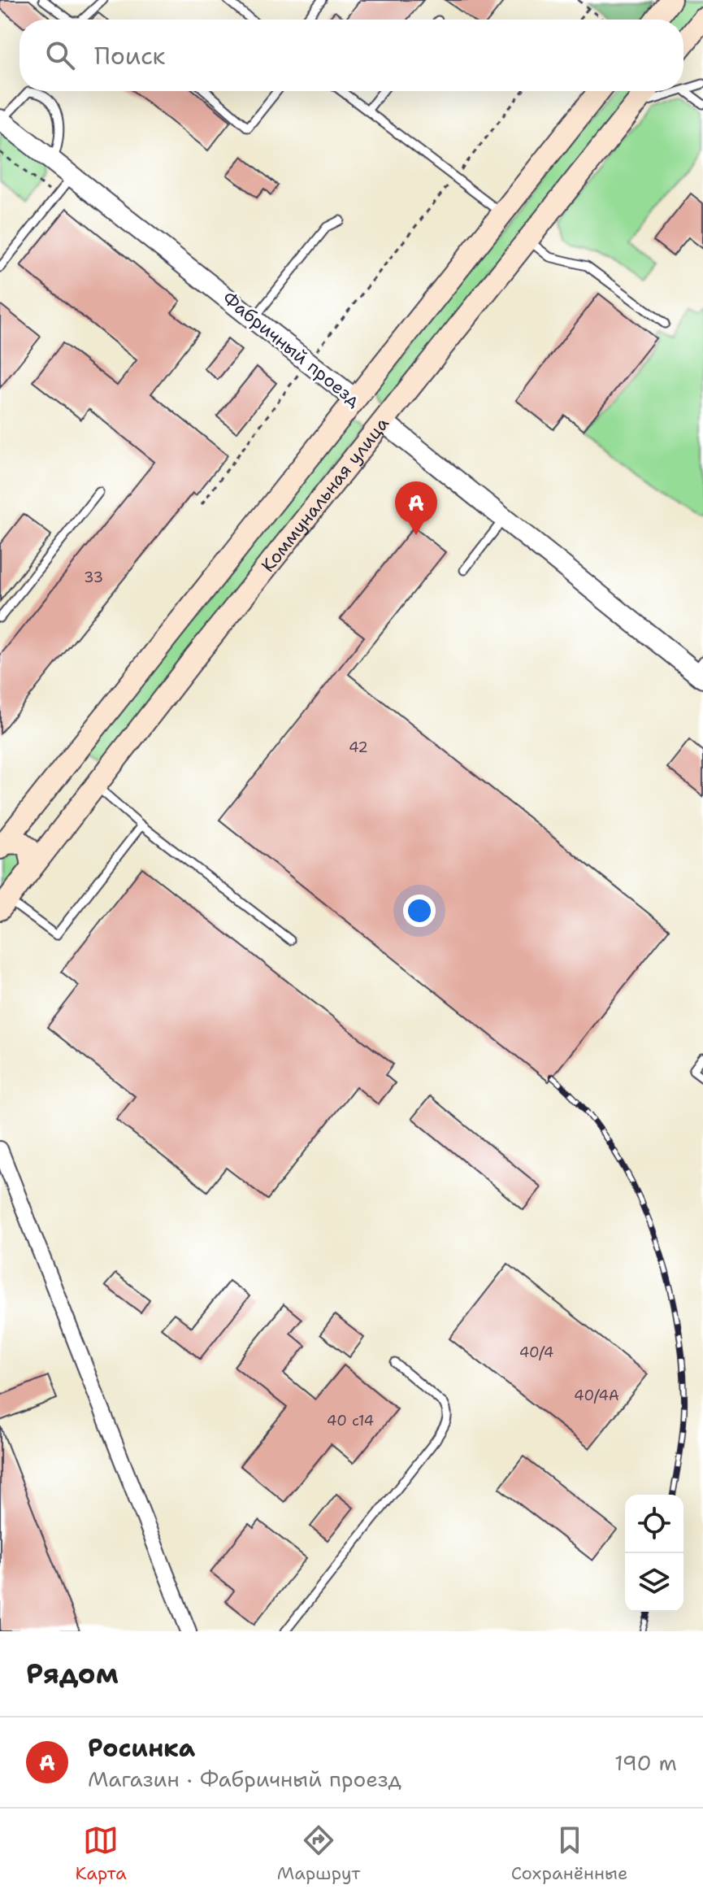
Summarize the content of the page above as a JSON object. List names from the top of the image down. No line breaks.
{"streets":{"main road":["Фабричный проезд","Коммунальная улица"]},"crossings":[["Фабричный проезд","Коммунальная улица"]],"house_numbers":["33","42","40/4","40/4А","40 c14"],"page":{"search":"Поиск","pins":"A","heading":"Рядом","list":[{"mark":"A","name":"Росинка","note":"Магазин · Фабричный проезд","value":"190 m"}],"nav":["Карта","Маршрут","Сохранённые"]}}
